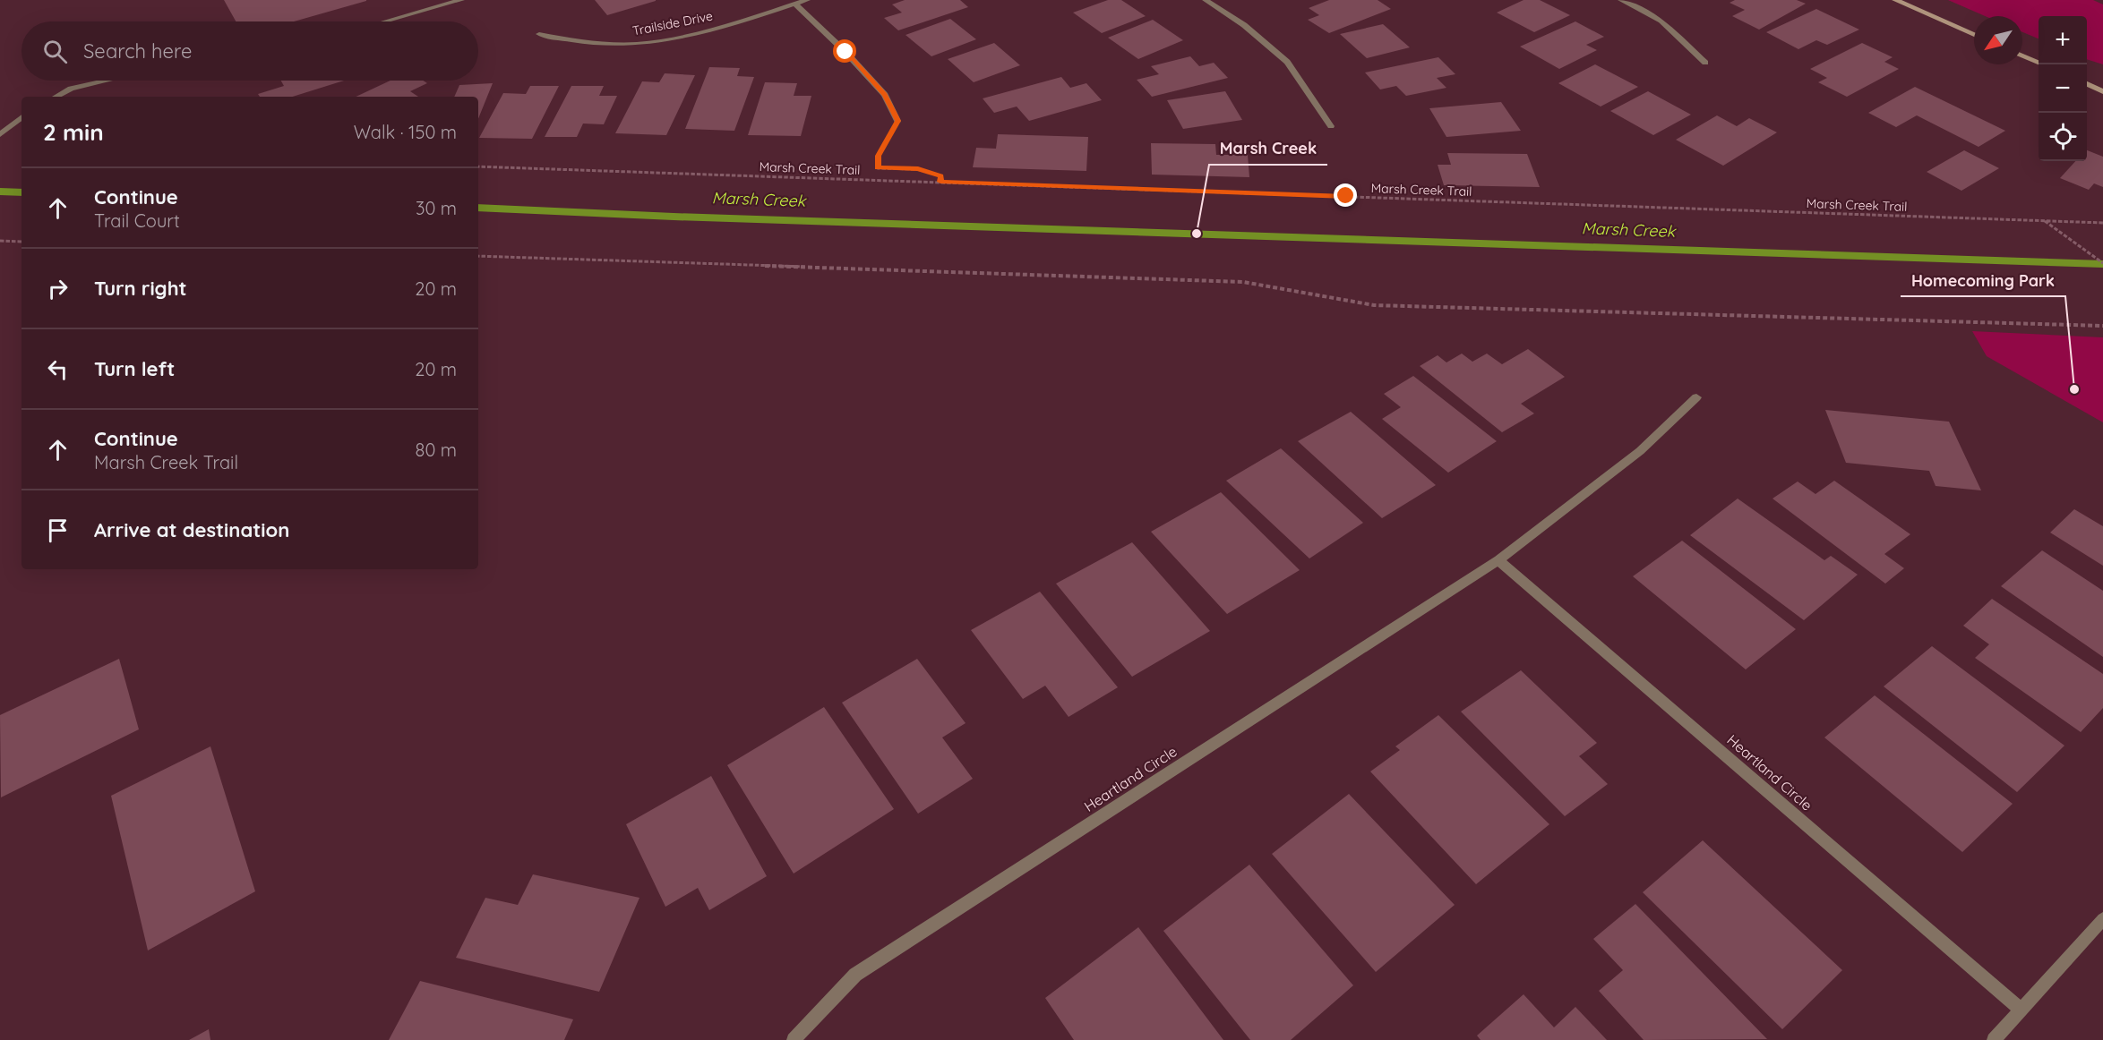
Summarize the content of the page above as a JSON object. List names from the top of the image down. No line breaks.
{"streets":{"street":["Trailside Drive","Heartland Circle"],"path":["Marsh Creek Trail"]},"water":["Marsh Creek"],"places":["Marsh Creek","Homecoming Park"],"north":"bottom left","page":{"map_buttons":["+","−"],"search":"Search here","heading":["2 min","Walk · 150 m"],"list":[["Continue","Trail Court","30 m"],["Turn right","20 m"],["Turn left","20 m"],["Continue","Marsh Creek Trail","80 m"],"Arrive at destination"]}}
